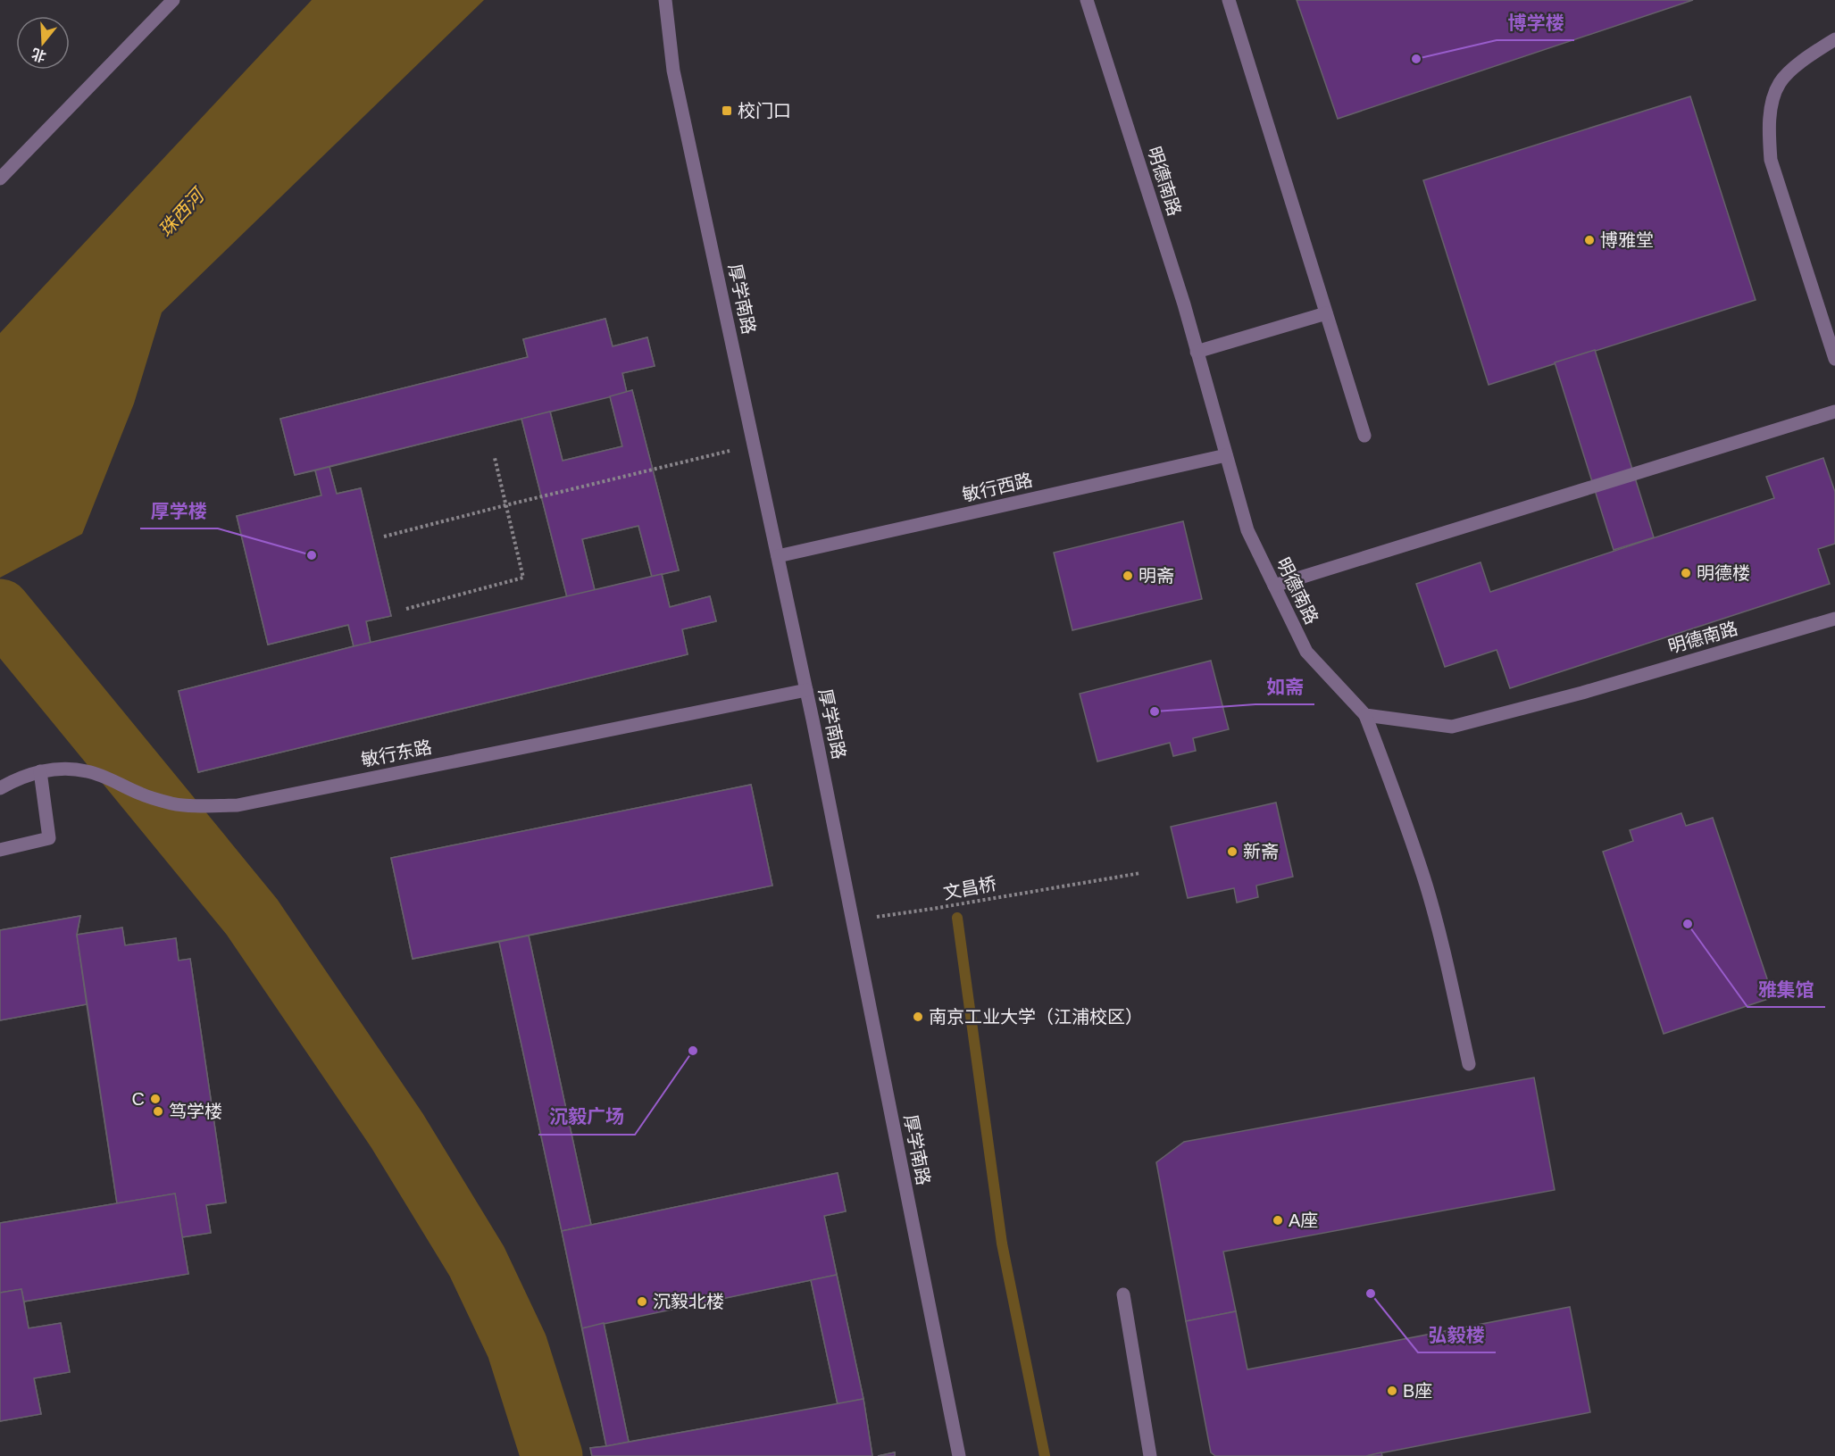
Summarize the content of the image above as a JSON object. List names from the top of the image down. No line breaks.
{"streets":{"street":["明德南路","厚学南路","敏行西路","敏行东路"],"path":["文昌桥"]},"crossings":[["明德南路","敏行西路"],["厚学南路","敏行西路"],["厚学南路","敏行东路"],["厚学南路","文昌桥"]],"water":["珠西河"],"places":{"other":["博学楼","博雅堂","厚学楼","明德楼","明斋","如斋","新斋","雅集馆","南京工业大学（江浦校区）","沉毅广场","C","笃学楼","A座","弘毅楼","沉毅北楼","B座"],"transit":["校门口"]},"north":"bottom"}
